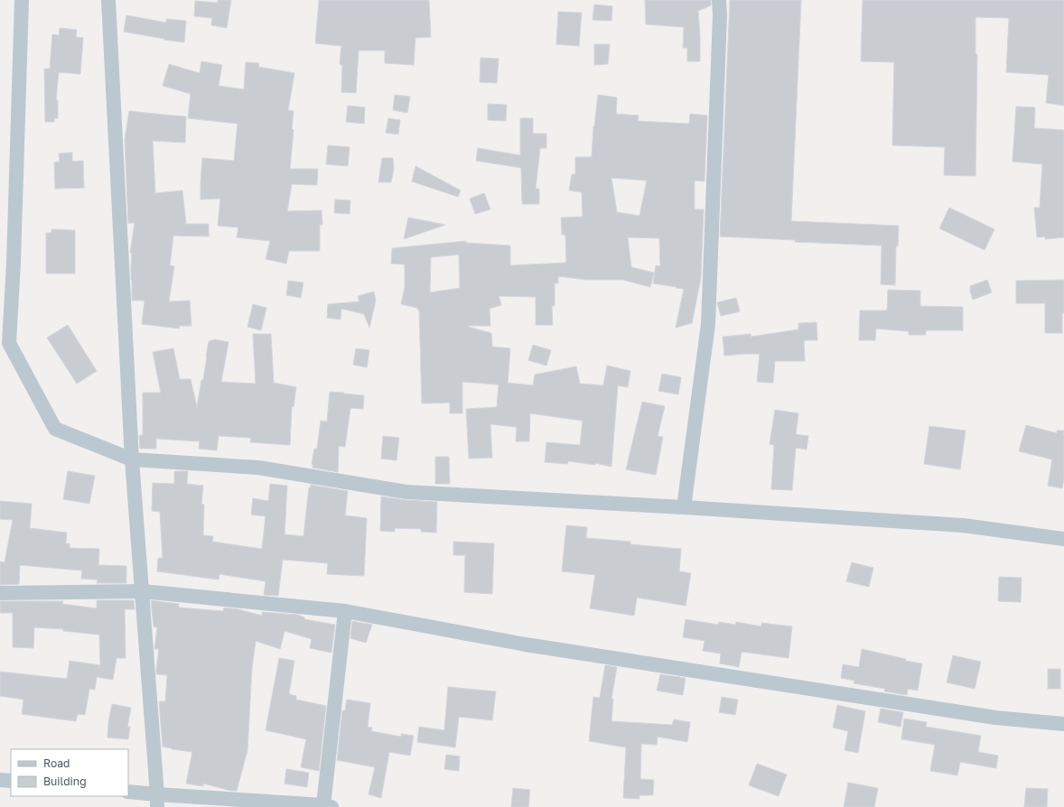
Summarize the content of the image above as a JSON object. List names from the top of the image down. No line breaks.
{"legend":["Road","Building"]}
